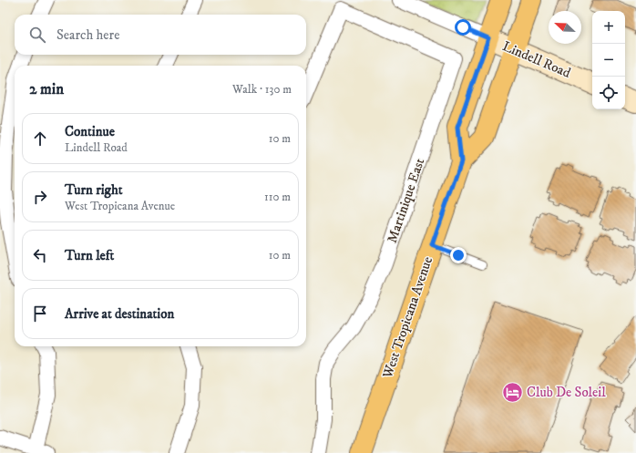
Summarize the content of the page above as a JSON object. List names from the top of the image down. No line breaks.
{"streets":{"main road":["West Tropicana Avenue"],"street":["Lindell Road","Martinique East"]},"crossings":[["Lindell Road","West Tropicana Avenue"]],"places":{"hotel":["Club De Soleil"]},"north":"top left","page":{"map_buttons":["+","−"],"search":"Search here","heading":["2 min","Walk · 130 m"],"list":[["Continue","Lindell Road","10 m"],["Turn right","West Tropicana Avenue","110 m"],["Turn left","10 m"],"Arrive at destination"]}}
